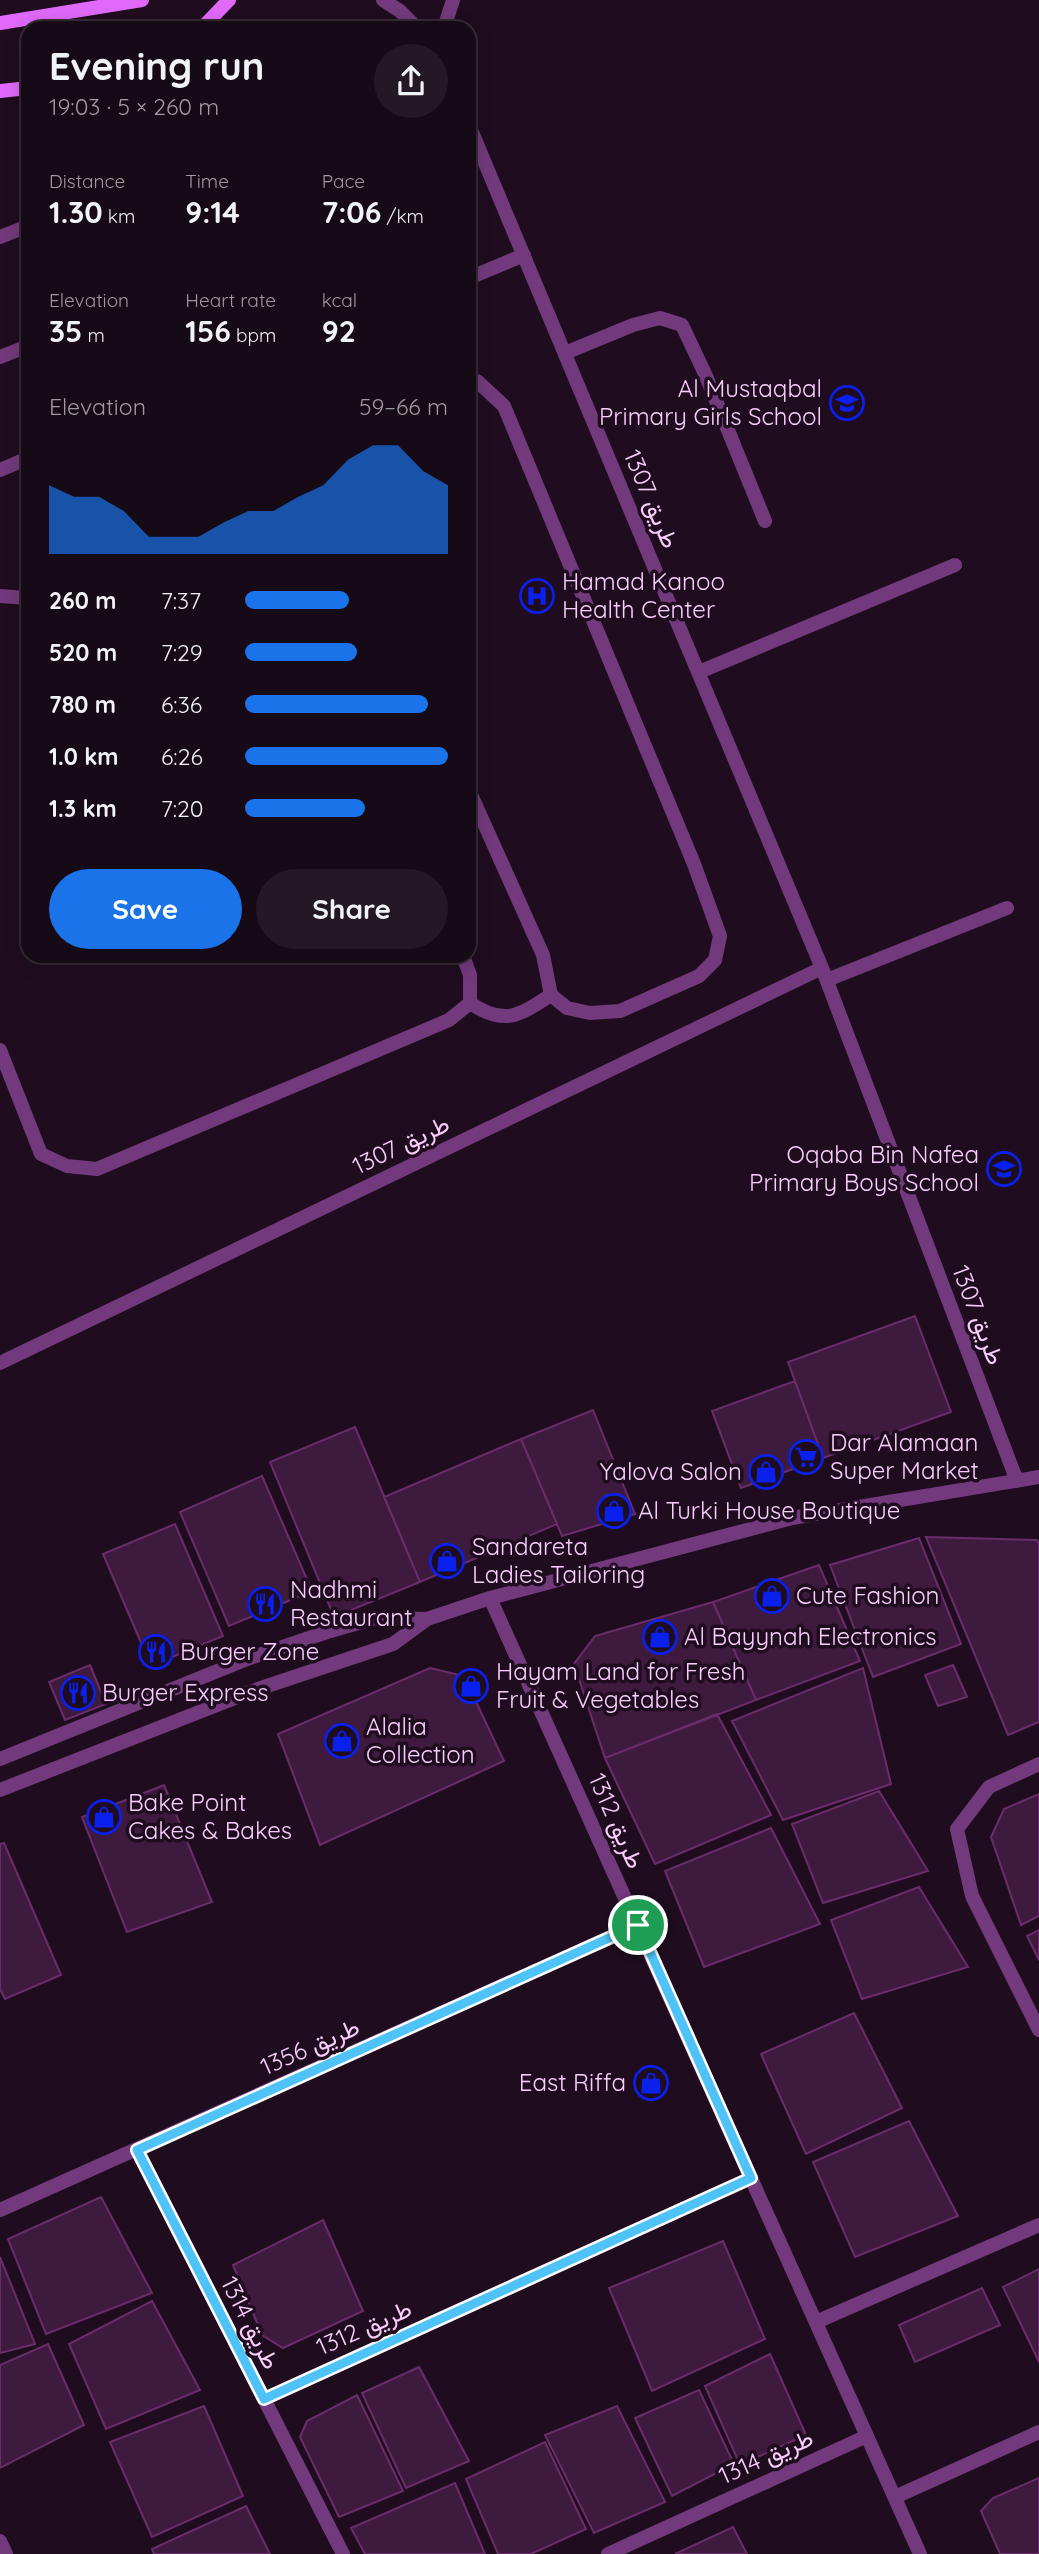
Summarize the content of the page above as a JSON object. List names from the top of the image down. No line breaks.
{"streets":{"street":["طريق 1307","طريق 1312","طريق 1356","طريق 1314"]},"crossings":[["طريق 1312","طريق 1356"],["طريق 1312","طريق 1314"],["طريق 1356","طريق 1314"]],"places":{"school or university":["Al Mustaqbal Primary Girls School","Oqaba Bin Nafea Primary Boys School"],"hospital":["Hamad Kanoo Health Center"],"supermarket":["Dar Alamaan Super Market"],"shop":["Yalova Salon","Al Turki House Boutique","Sandareta Ladies Tailoring","Cute Fashion","Al Bayynah Electronics","Hayam Land for Fresh Fruit & Vegetables","Alalia Collection","Bake Point Cakes & Bakes","East Riffa"],"restaurant":["Nadhmi Restaurant","Burger Zone","Burger Express"]},"page":{"heading":["Evening run","19:03 · 5 × 260 m"],"stats":[["Distance","1.30 km"],["Time","9:14"],["Pace","7:06 /km"],["Elevation","35 m"],["Heart rate","156 bpm"],["kcal","92"]],"chart":["Elevation","59–66 m"],"list":[{"name":"260 m","note":"7:37"},{"name":"520 m","note":"7:29"},{"name":"780 m","note":"6:36"},{"name":"1.0 km","note":"6:26"},{"name":"1.3 km","note":"7:20"}],"buttons":["Save","Share"]}}
